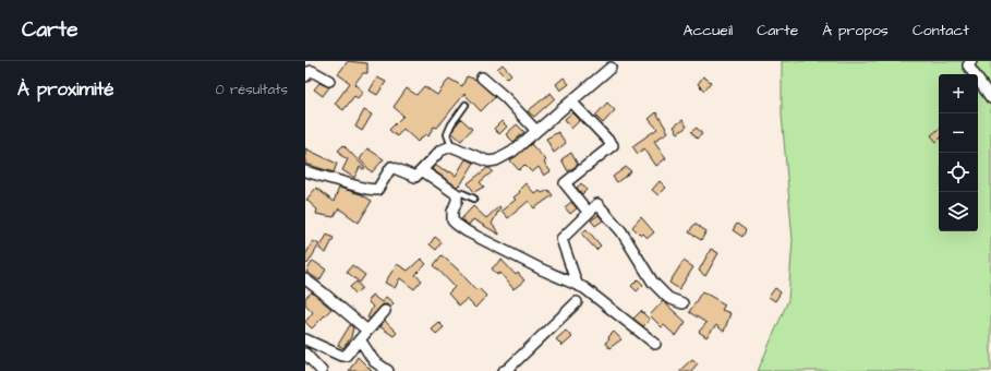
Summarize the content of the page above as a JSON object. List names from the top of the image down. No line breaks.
{"page":{"header":"Carte","nav":["Accueil","Carte","À propos","Contact"],"heading":["À proximité","0 résultats"],"map_buttons":["+","−"]}}
